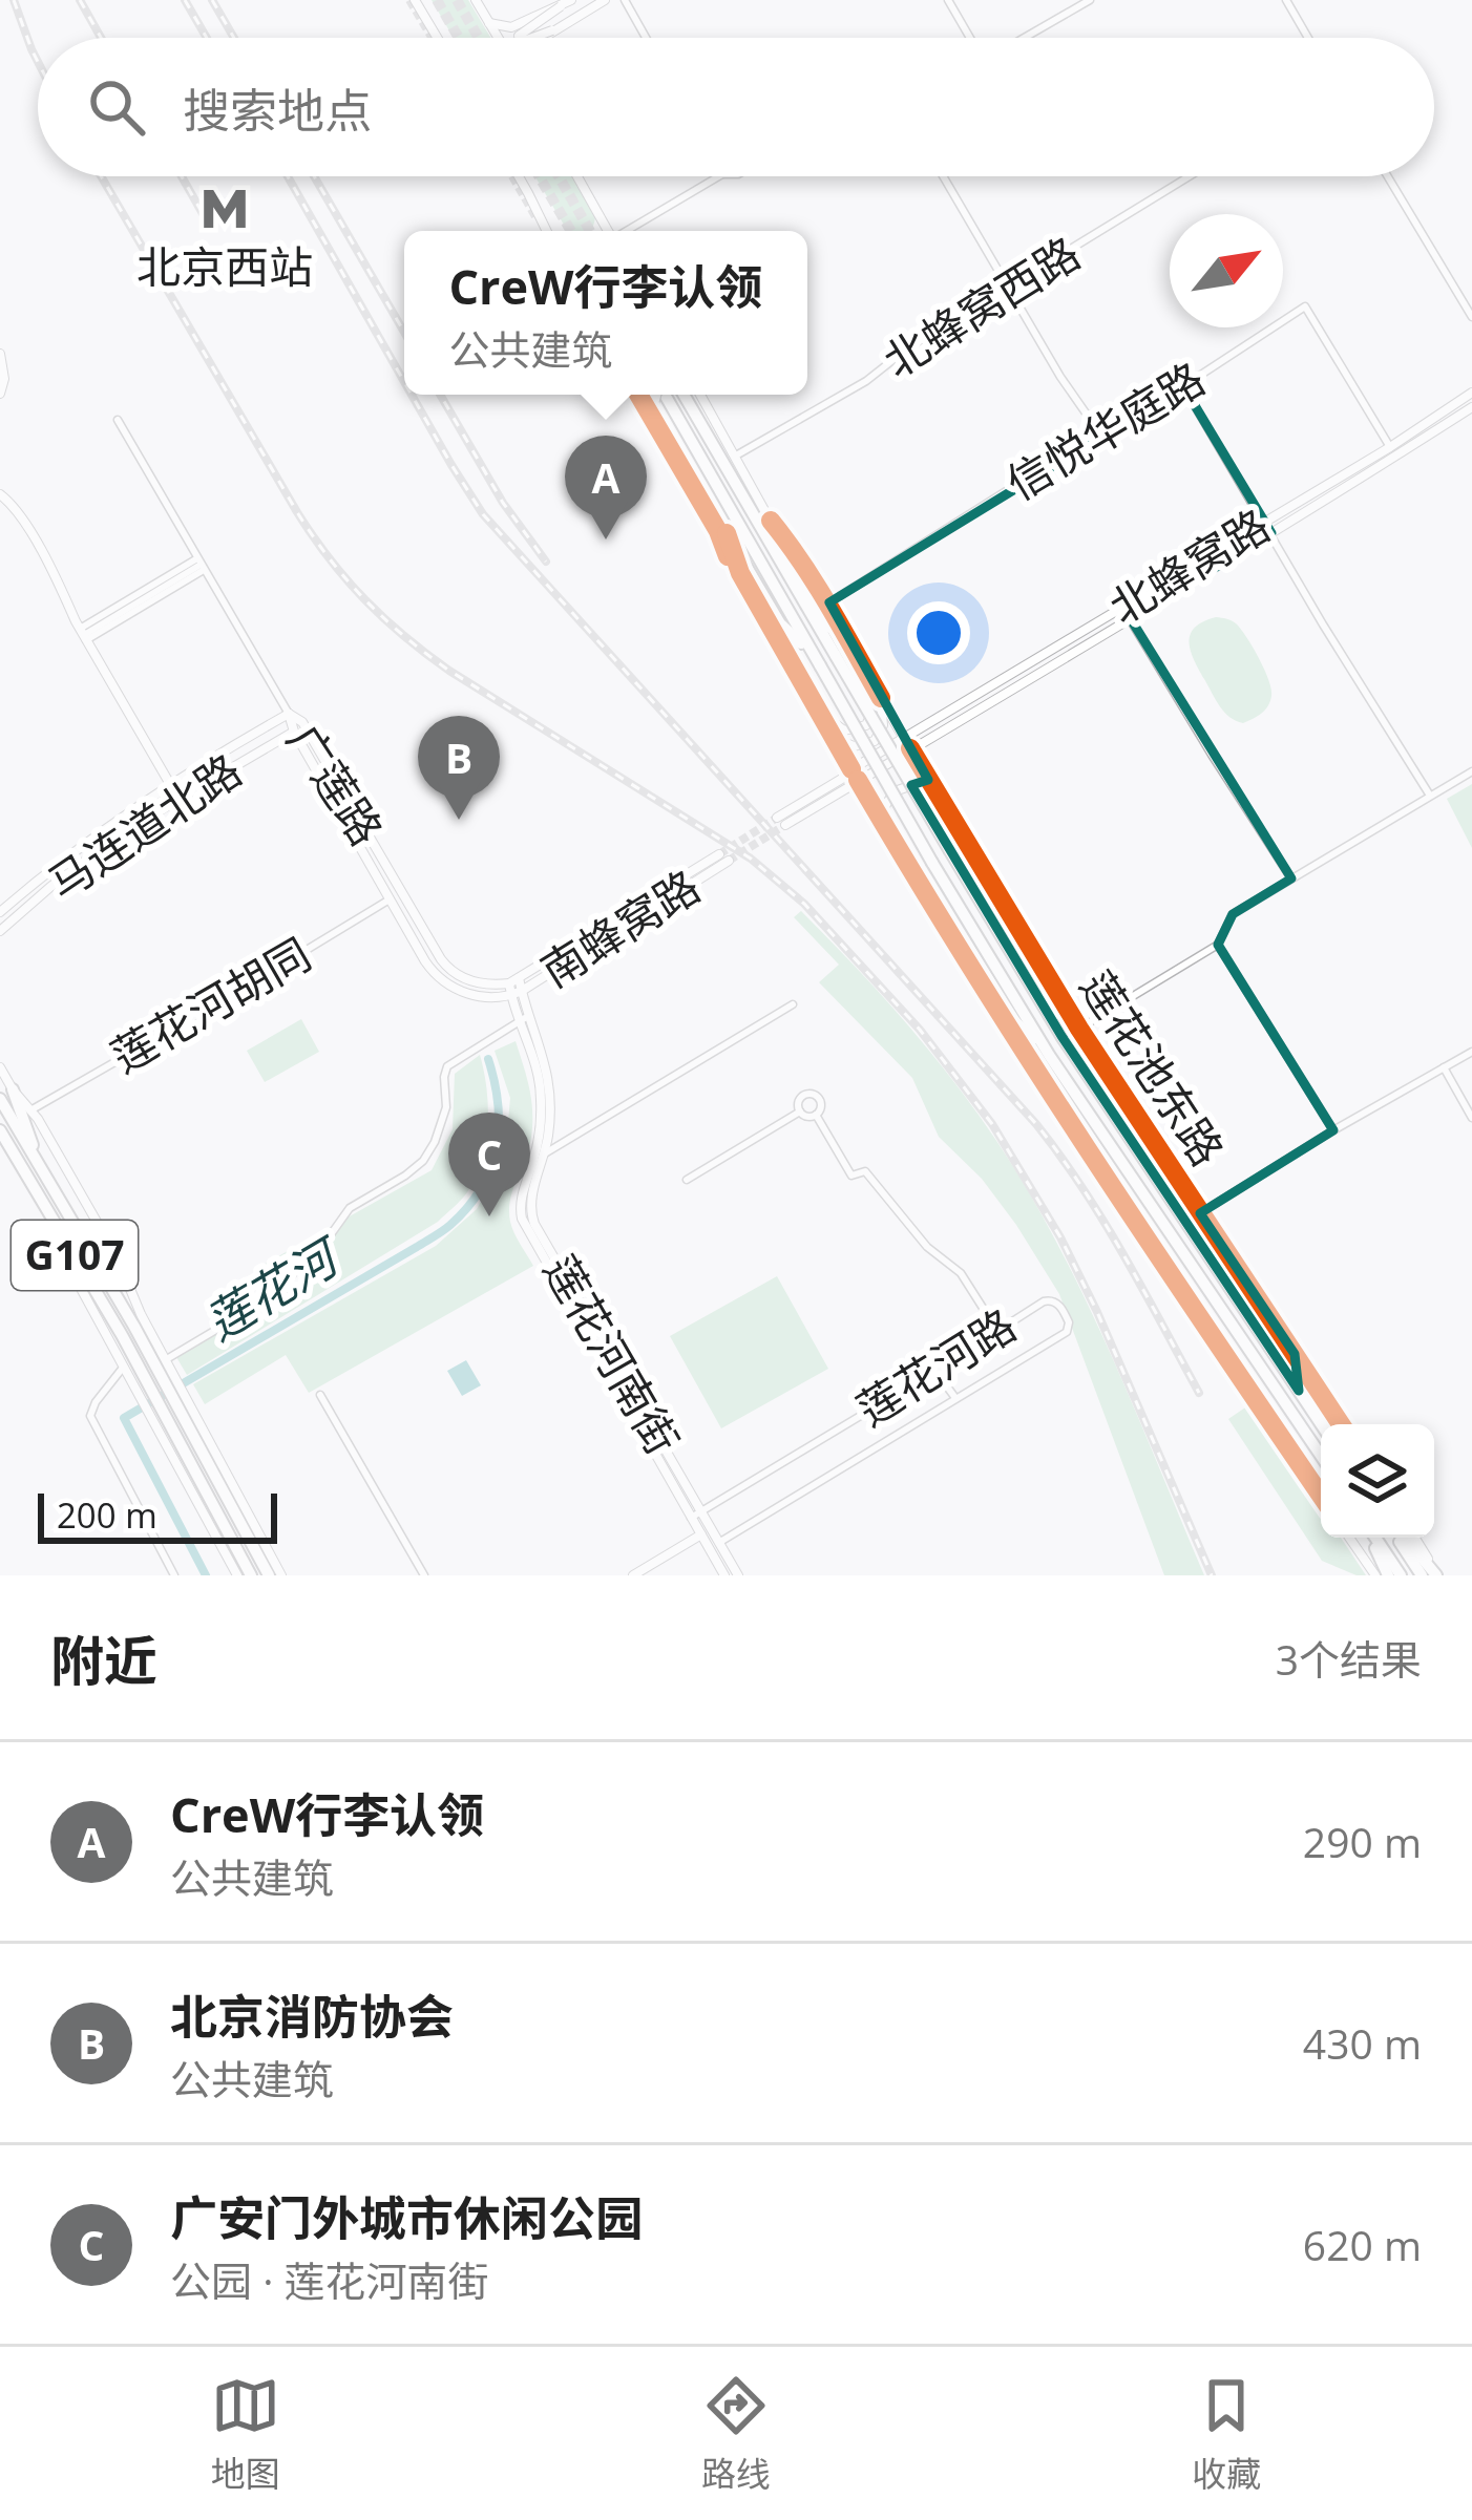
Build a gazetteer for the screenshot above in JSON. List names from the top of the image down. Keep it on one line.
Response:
{"streets":{"highway":["莲花池东路","G107"],"street":["北蜂窝西路","信悦华庭路","北蜂窝路","广莲路","马连道北路","南蜂窝路","莲花河胡同","莲花河南街","莲花河路"]},"crossings":[["信悦华庭路","北蜂窝路"],["北蜂窝路","莲花池东路"],["广莲路","马连道北路"],["广莲路","南蜂窝路"],["广莲路","莲花河胡同"],["广莲路","莲花河南街"],["南蜂窝路","莲花河南街"],["莲花河南街","莲花河路"]],"water":["莲花河"],"places":{"metro station":["北京西站"]},"scale_bar":"200 m","north":"top right","page":{"search":"搜索地点","popup":["CreW行李认领","公共建筑"],"pins":["A","B","C"],"scale":"200 m","heading":["附近","3个结果"],"list":[{"mark":"A","name":"CreW行李认领","note":"公共建筑","value":"290 m"},{"mark":"B","name":"北京消防协会","note":"公共建筑","value":"430 m"},{"mark":"C","name":"广安门外城市休闲公园","note":"公园 · 莲花河南街","value":"620 m"}],"nav":["地图","路线","收藏"]}}
